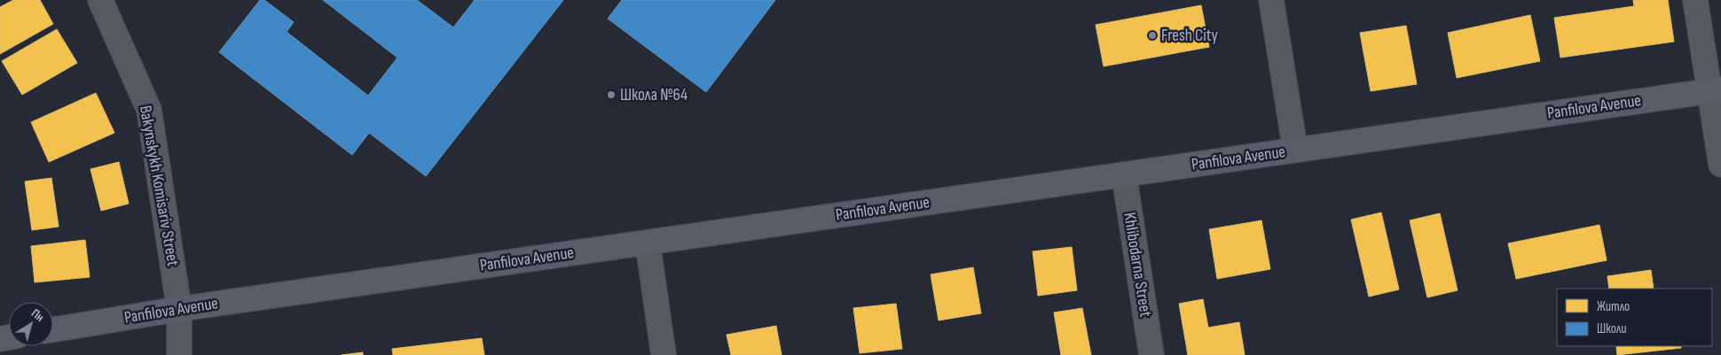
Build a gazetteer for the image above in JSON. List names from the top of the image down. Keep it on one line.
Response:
{"streets":{"main road":["Panfilova Avenue"],"street":["Bakynskykh Komisariv Street","Khlibodarna Street"]},"crossings":[["Panfilova Avenue","Bakynskykh Komisariv Street"],["Panfilova Avenue","Khlibodarna Street"]],"places":["Fresh City","Школа №64"],"legend":["Житло","Школи"],"north":"top right"}
